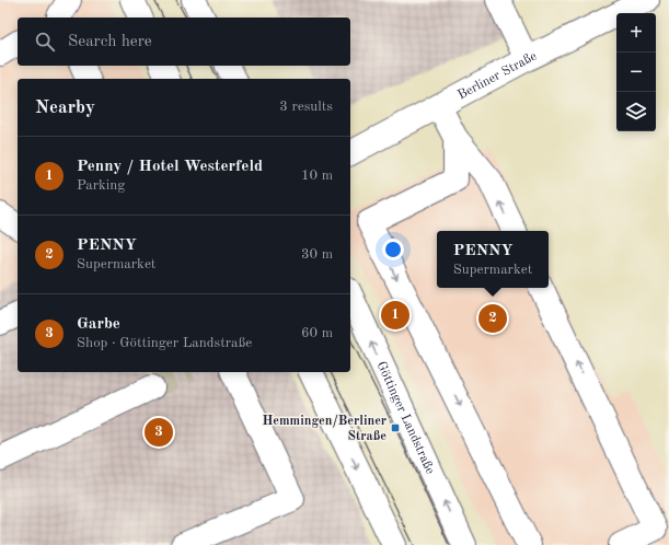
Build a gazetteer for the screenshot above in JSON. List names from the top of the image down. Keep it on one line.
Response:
{"streets":{"street":["Berliner Straße","Göttinger Landstraße"]},"places":{"transit":["Hemmingen/Berliner Straße"]},"page":{"map_buttons":["+","−"],"search":"Search here","heading":["Nearby","3 results"],"list":[{"mark":"1","name":"Penny / Hotel Westerfeld","note":"Parking","value":"10 m"},{"mark":"2","name":"PENNY","note":"Supermarket","value":"30 m"},{"mark":"3","name":"Garbe","note":"Shop · Göttinger Landstraße","value":"60 m"}],"popup":["PENNY","Supermarket"],"pins":["1","2","3"]}}
